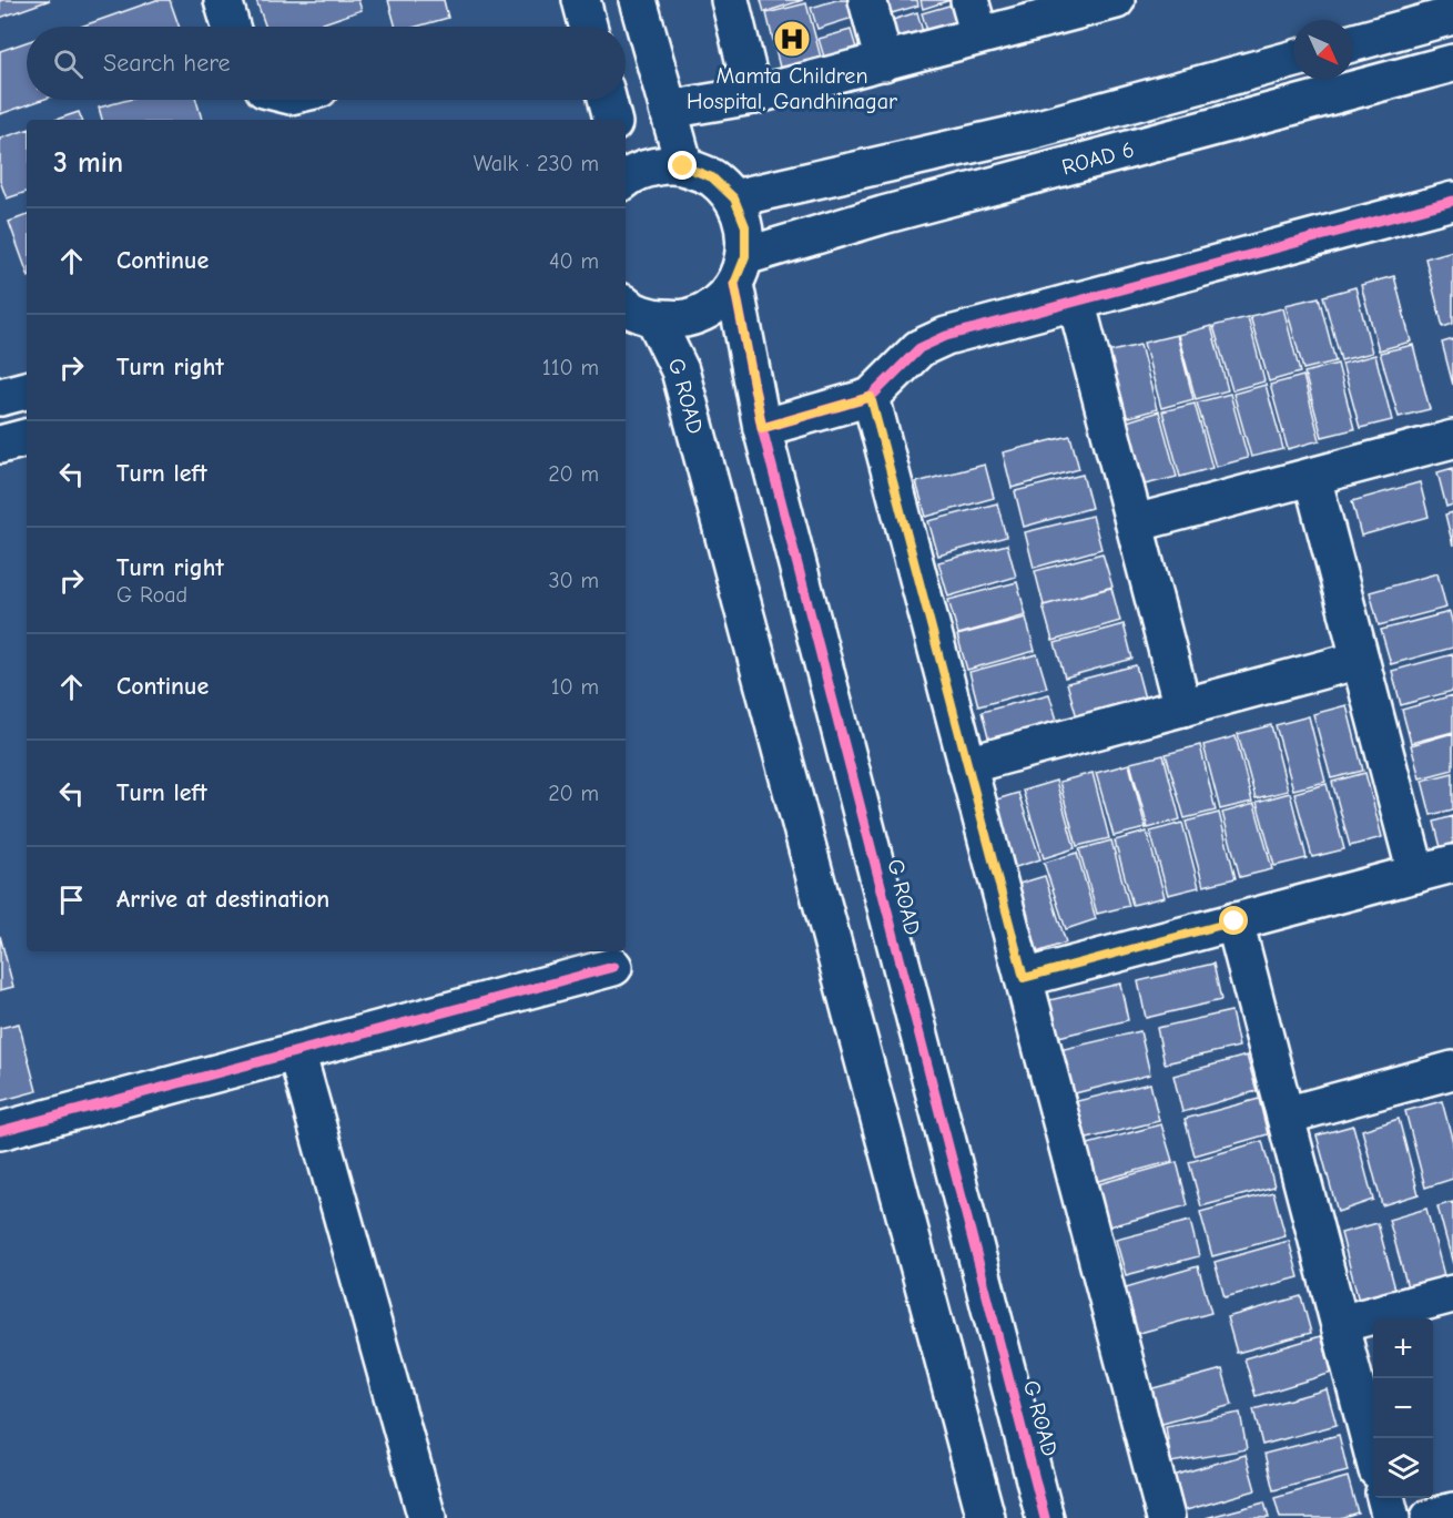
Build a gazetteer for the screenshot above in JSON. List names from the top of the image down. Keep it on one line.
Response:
{"streets":{"street":["ROAD 6","G ROAD"]},"crossings":[["ROAD 6","G ROAD"]],"places":{"hospital":["Mamta Children Hospital, Gandhinagar"]},"north":"bottom right","page":{"search":"Search here","heading":["3 min","Walk · 230 m"],"list":[["Continue","40 m"],["Turn right","110 m"],["Turn left","20 m"],["Turn right","G Road","30 m"],["Continue","10 m"],["Turn left","20 m"],"Arrive at destination"],"map_buttons":["+","−"]}}
